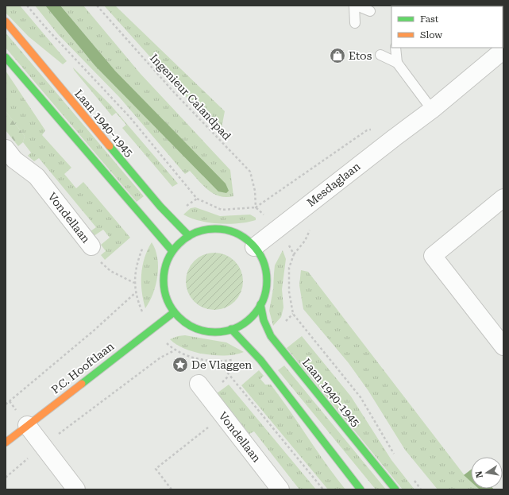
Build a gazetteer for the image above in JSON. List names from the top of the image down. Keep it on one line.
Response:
{"streets":{"main road":["Laan 1940-1945","P.C. Hooftlaan"],"street":["Mesdaglaan","Vondellaan"],"path":["Ingenieur Calandpad"]},"crossings":[["Laan 1940-1945","Mesdaglaan"],["Laan 1940-1945","P.C. Hooftlaan"],["Mesdaglaan","P.C. Hooftlaan"]],"places":{"shop":["Etos"],"place":["De Vlaggen"]},"legend":["Fast","Slow"],"north":"left"}
